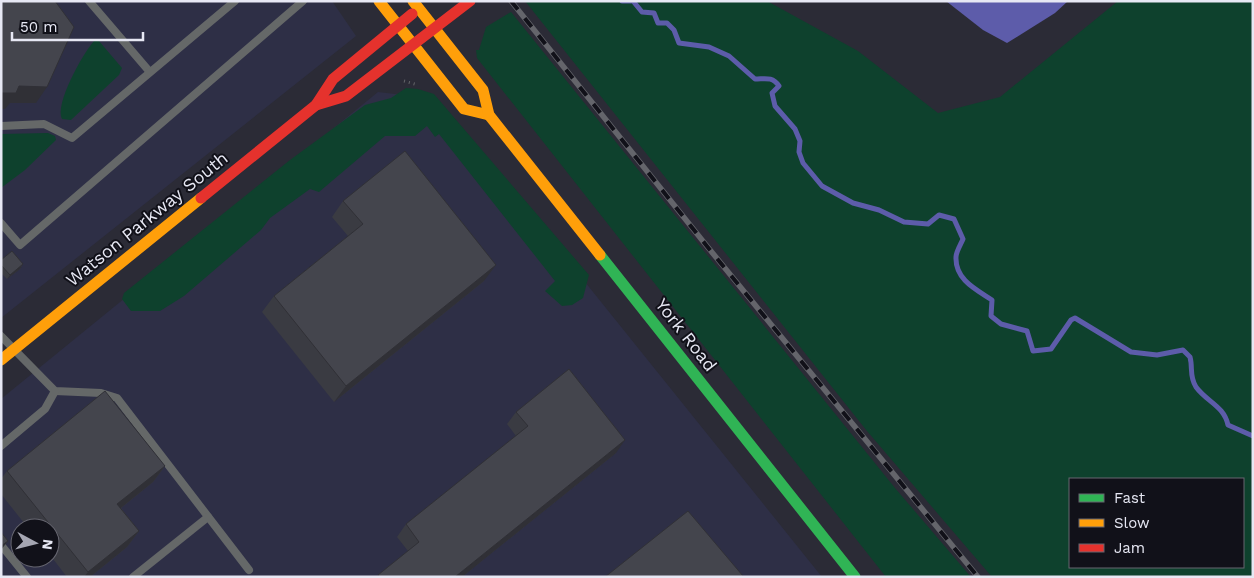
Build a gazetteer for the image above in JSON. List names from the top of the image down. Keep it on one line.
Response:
{"streets":{"main road":["Watson Parkway South","York Road"]},"crossings":[["Watson Parkway South","York Road"]],"legend":["Fast","Slow","Jam"],"scale_bar":"50 m","north":"right"}
